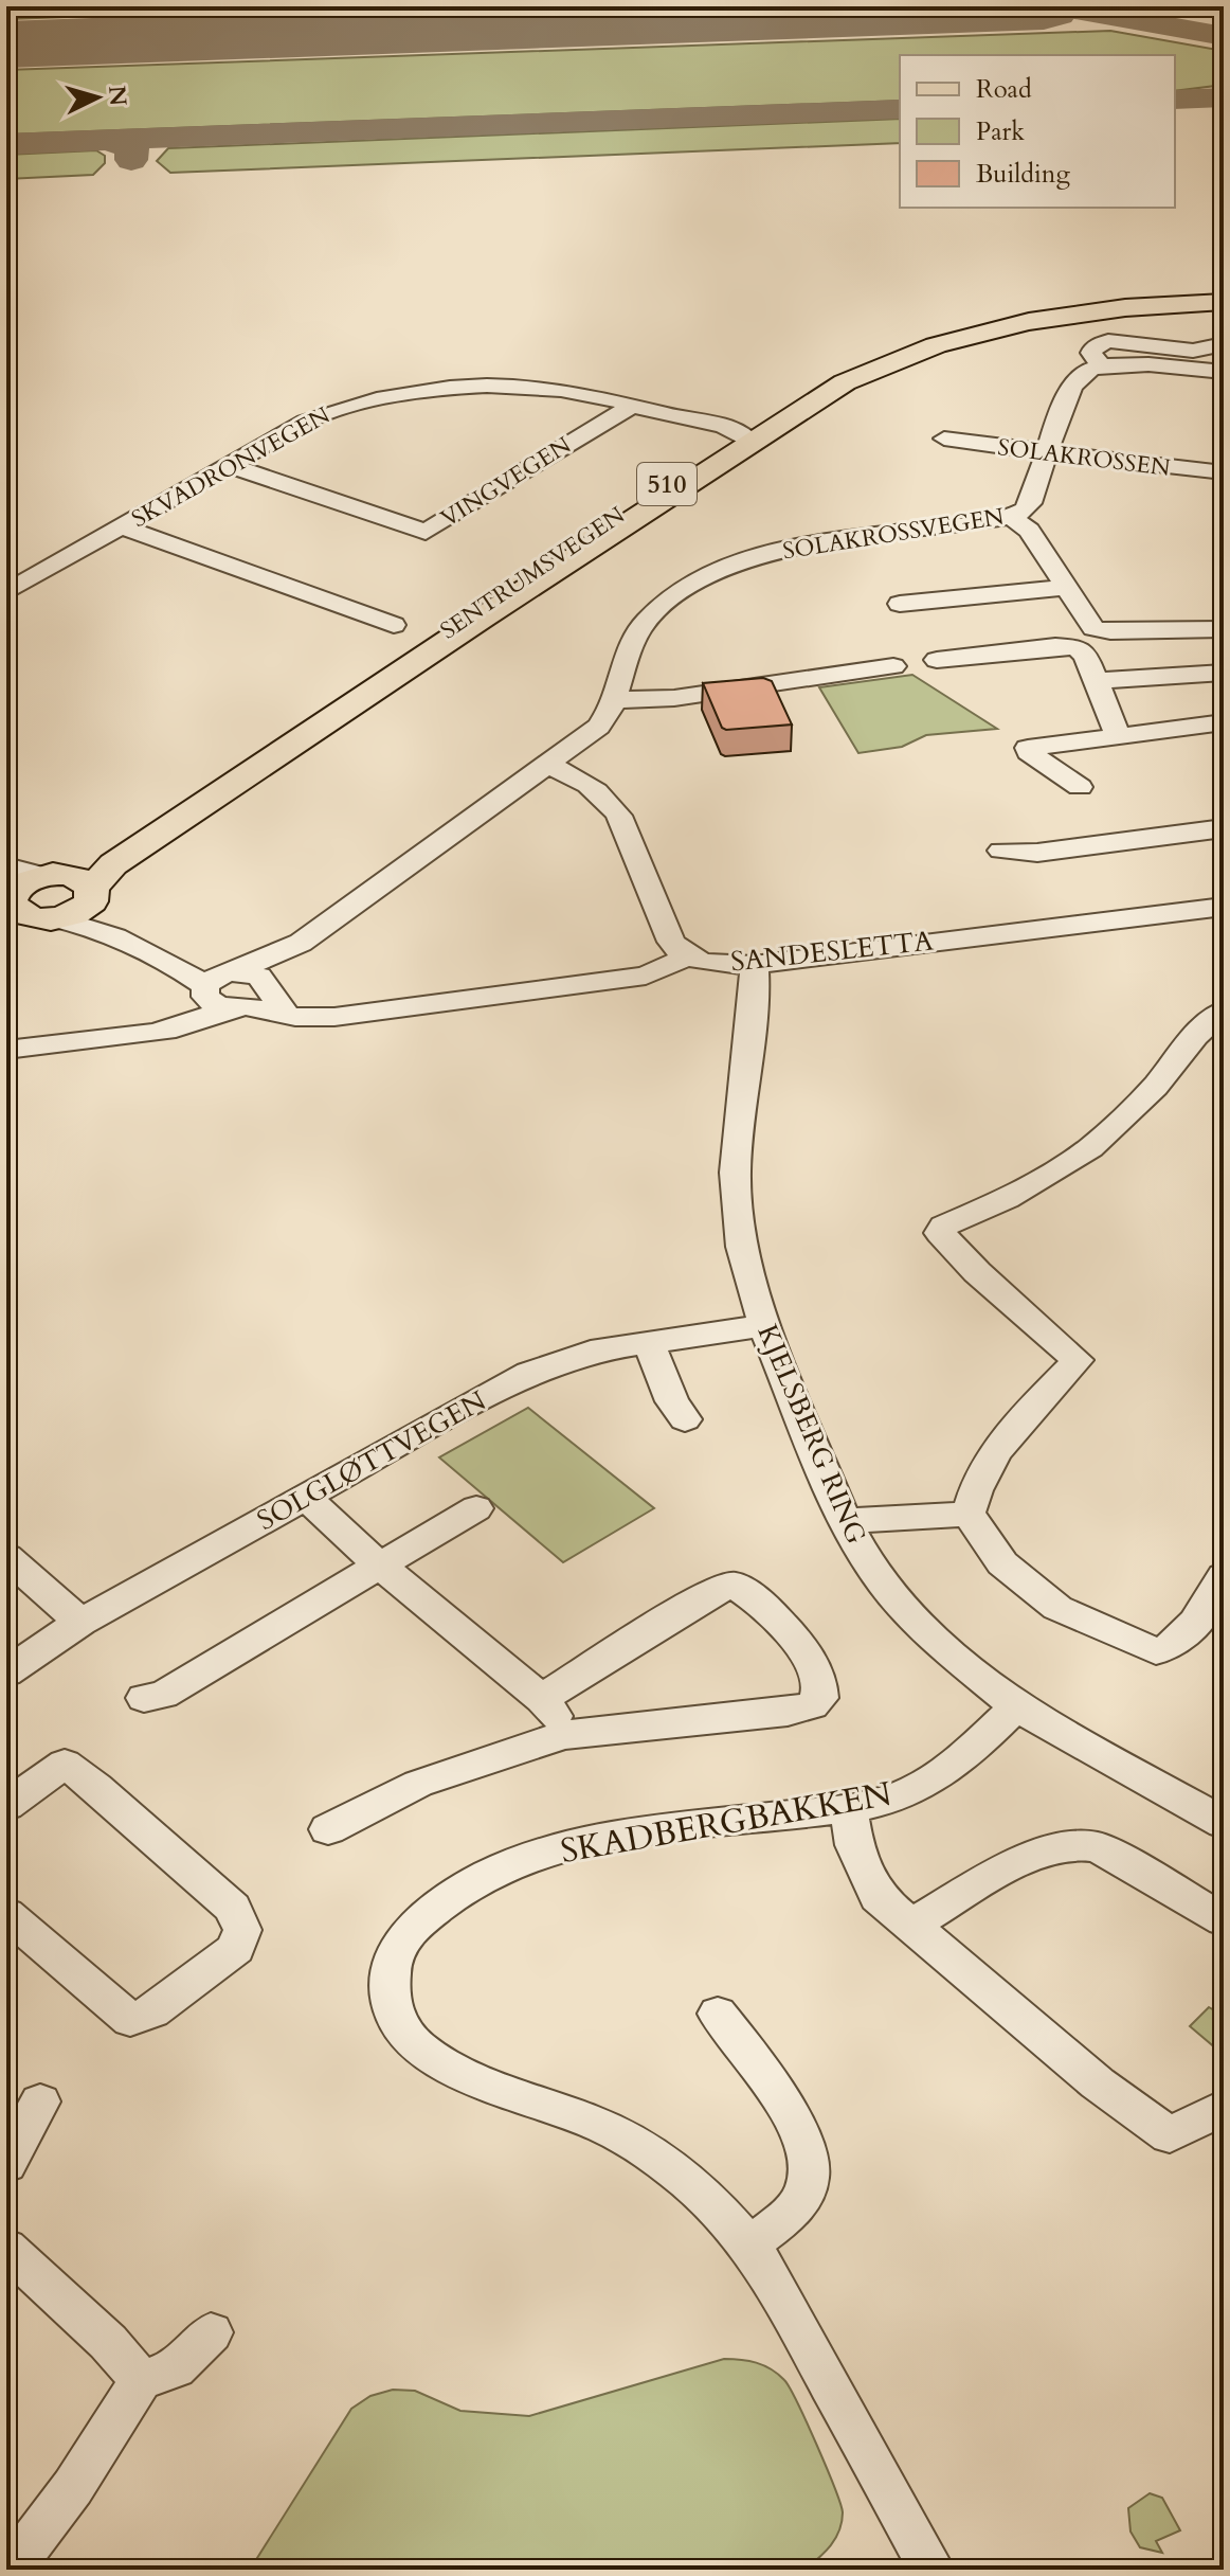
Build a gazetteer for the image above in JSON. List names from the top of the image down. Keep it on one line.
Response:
{"streets":{"main road":["510","SENTRUMSVEGEN"],"street":["SOLAKROSSEN","SKVADRONVEGEN","VINGVEGEN","SOLAKROSSVEGEN","SANDESLETTA","KJELSBERG RING","SOLGLØTTVEGEN","SKADBERGBAKKEN"]},"crossings":[["SOLAKROSSEN","SOLAKROSSVEGEN"],["SKVADRONVEGEN","VINGVEGEN"],["SKVADRONVEGEN","SENTRUMSVEGEN"],["SANDESLETTA","KJELSBERG RING"],["KJELSBERG RING","SOLGLØTTVEGEN"],["KJELSBERG RING","SKADBERGBAKKEN"]],"legend":["Road","Park","Building"],"north":"right"}
